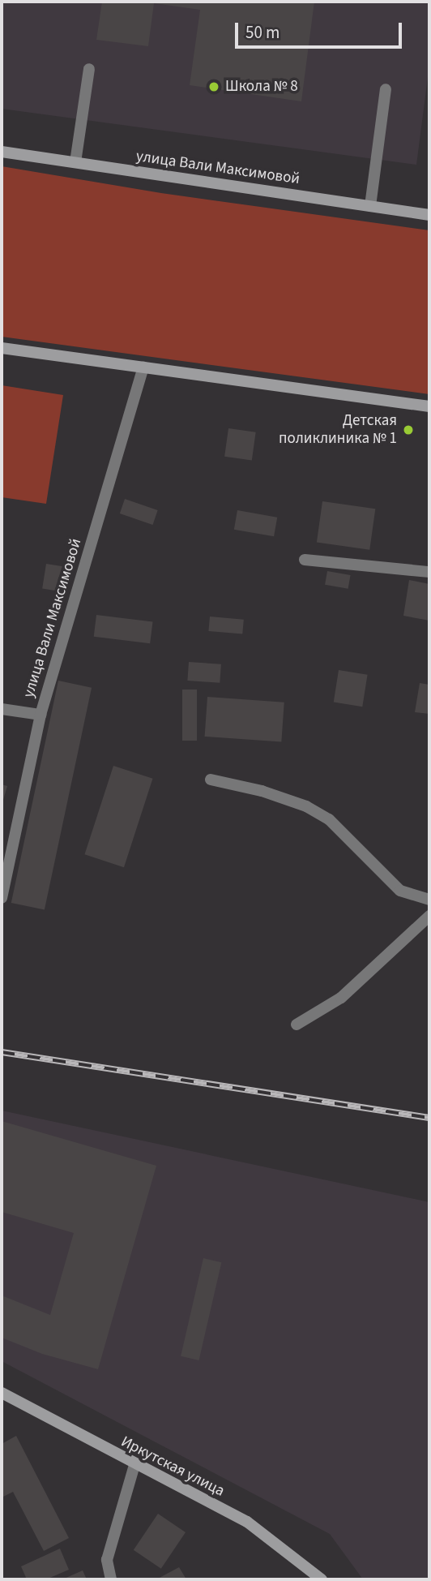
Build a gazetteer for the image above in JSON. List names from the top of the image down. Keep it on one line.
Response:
{"streets":{"main road":["улица Вали Максимовой","Иркутская улица"]},"places":["Школа № 8","Детская поликлиника № 1"],"scale_bar":"50 m"}
